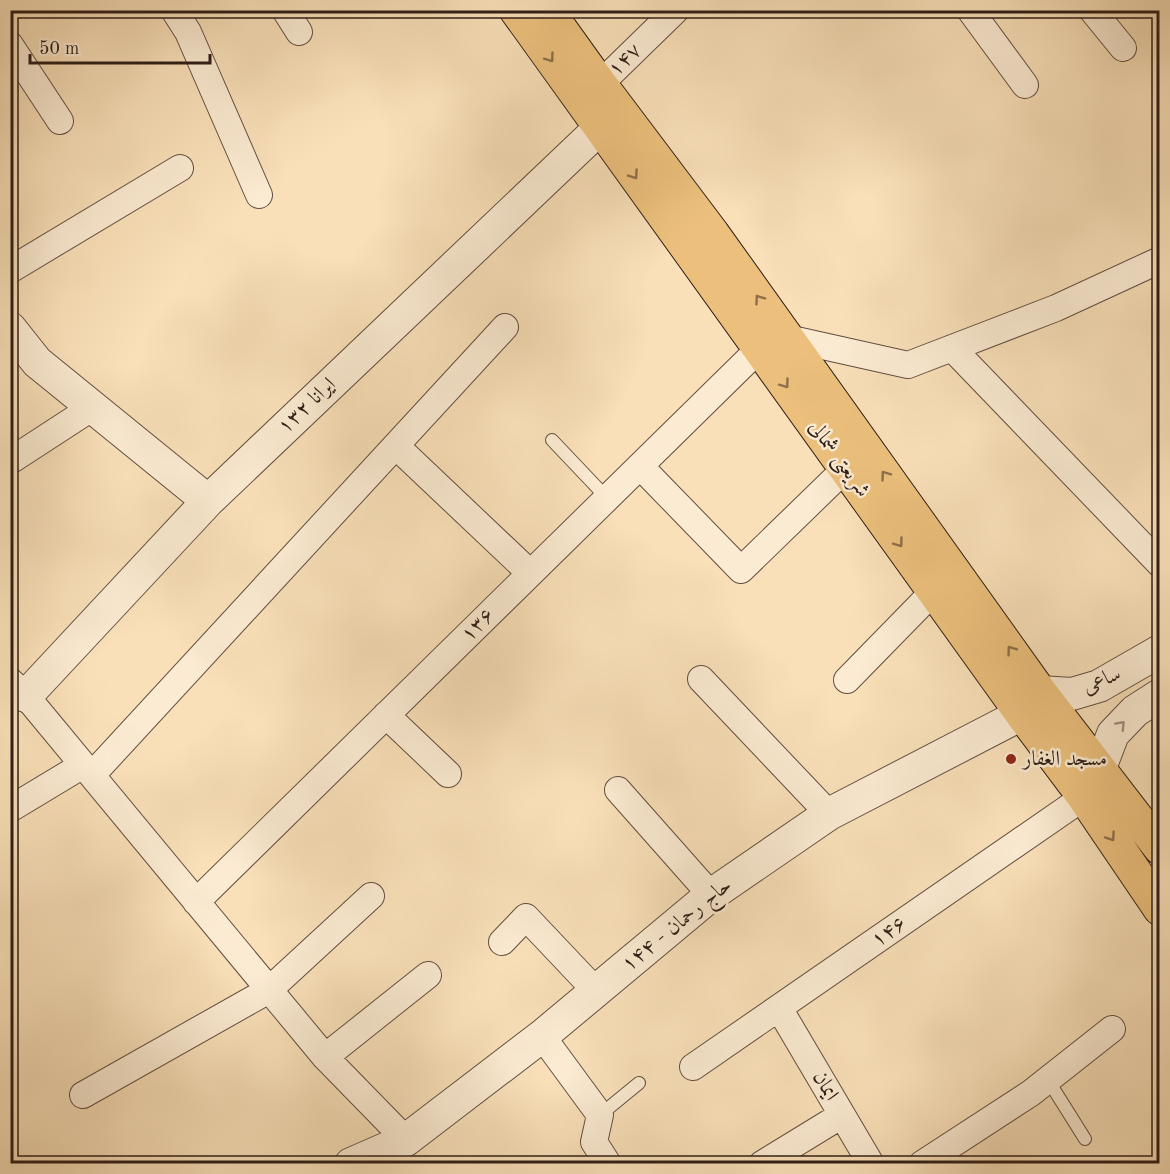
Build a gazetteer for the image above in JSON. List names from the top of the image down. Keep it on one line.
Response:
{"streets":{"main road":["شریعتی شمالی"],"street":["۱۴۷","ایرانا ۱۳۲","۱۳۶","ساعی","حاج رحمان - ۱۴۴","۱۴۶","ایمان"]},"crossings":[["۱۴۷","شریعتی شمالی"],["ایرانا ۱۳۲","شریعتی شمالی"],["شریعتی شمالی","۱۳۶"],["شریعتی شمالی","ساعی"],["شریعتی شمالی","حاج رحمان - ۱۴۴"],["شریعتی شمالی","۱۴۶"],["ساعی","حاج رحمان - ۱۴۴"],["۱۴۶","ایمان"]],"places":["مسجد الغفار"],"scale_bar":"50 m"}
